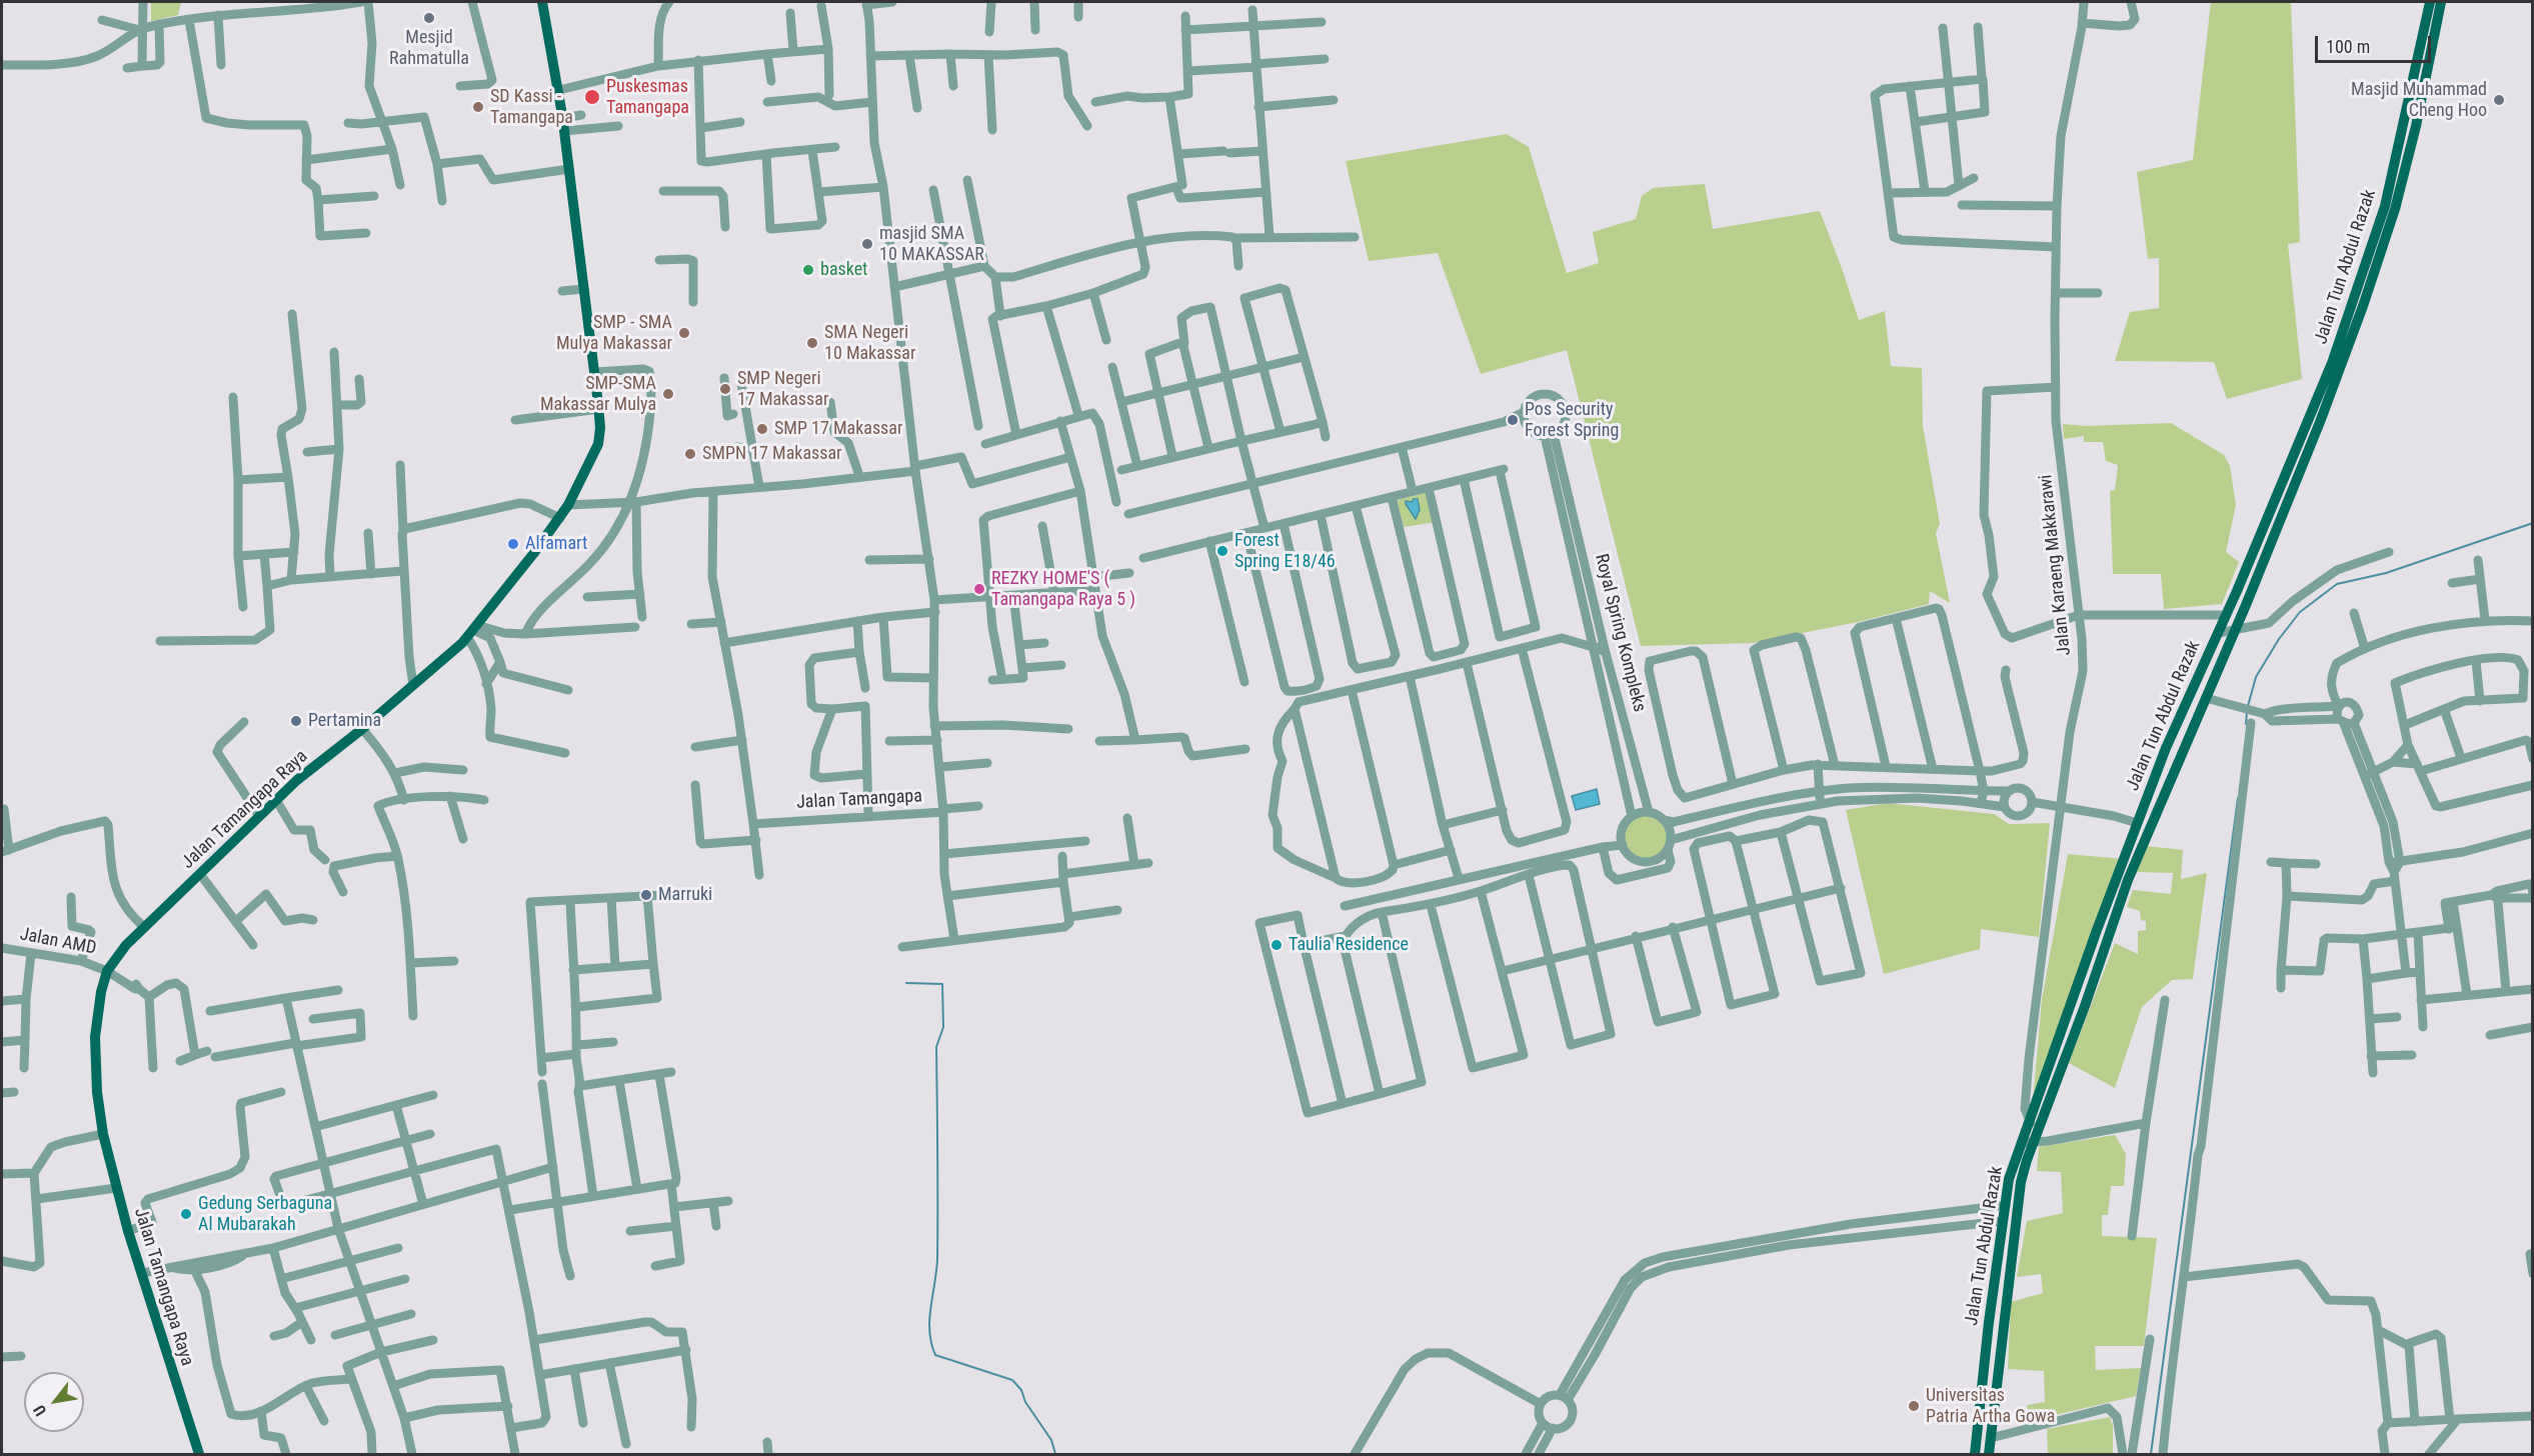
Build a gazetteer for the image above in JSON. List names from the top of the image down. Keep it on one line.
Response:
{"streets":{"main road":["Jalan Tun Abdul Razak","Jalan Tamangapa Raya"],"street":["Jalan Karaeng Makkarawi","Royal Spring Kompleks","Jalan Tamangapa","Jalan AMD"]},"crossings":[["Jalan Tun Abdul Razak","Jalan Karaeng Makkarawi"],["Jalan Tamangapa Raya","Jalan AMD"]],"places":["Mesjid Rahmatulla","Puskesmas Tamangapa","Masjid Muhammad Cheng Hoo","SD Kassi - Tamangapa","masjid SMA 10 MAKASSAR","basket","SMP - SMA Mulya Makassar","SMA Negeri 10 Makassar","SMP Negeri 17 Makassar","SMP-SMA Makassar Mulya","Pos Security Forest Spring","SMP 17 Makassar","SMPN 17 Makassar","Alfamart","Forest Spring E18/46","REZKY HOME'S ( Tamangapa Raya 5 )","Pertamina","Marruki","Taulia Residence","Gedung Serbaguna Al Mubarakah","Universitas Patria Artha Gowa"],"scale_bar":"100 m","north":"bottom left"}
